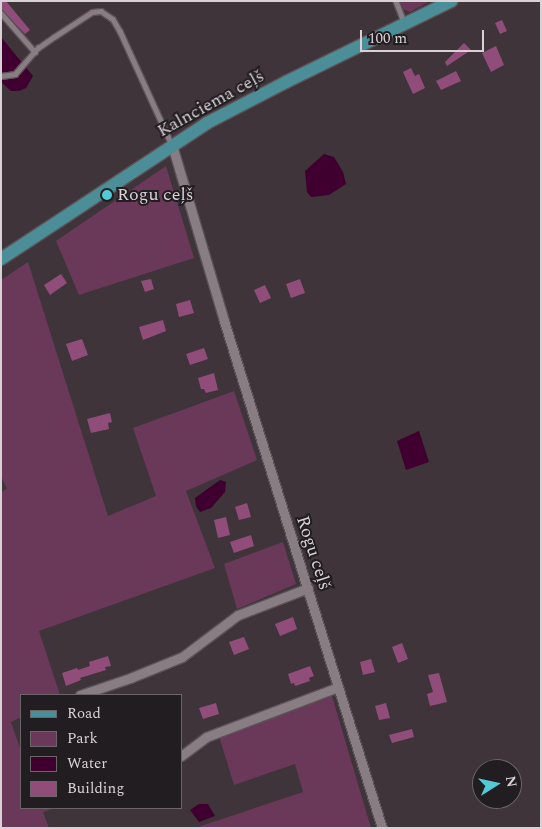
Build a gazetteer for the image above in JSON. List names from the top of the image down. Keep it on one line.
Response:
{"streets":{"main road":["Kalnciema ceļš"],"street":["Rogu ceļš"]},"crossings":[["Kalnciema ceļš","Rogu ceļš"]],"places":["Rogu ceļš"],"legend":["Road","Park","Water","Building"],"scale_bar":"100 m","north":"right"}
